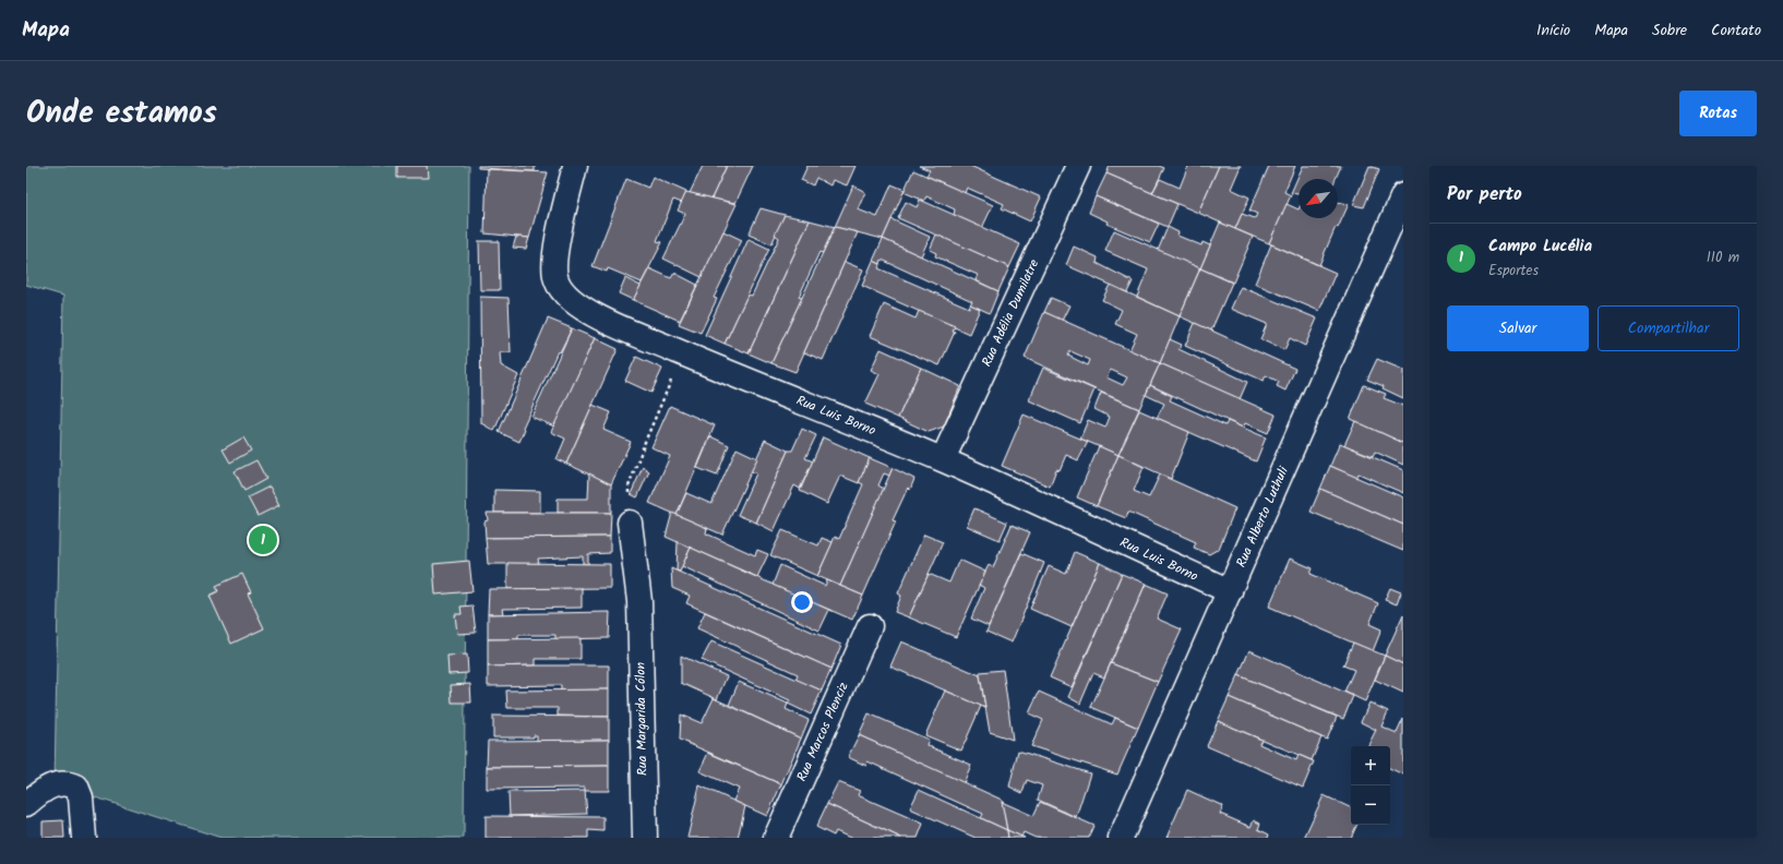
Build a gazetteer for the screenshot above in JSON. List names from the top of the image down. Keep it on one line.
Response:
{"streets":{"street":["Rua Adélia Dumilatre","Rua Luis Borno","Rua Alberto Luthuli","Rua Margarida Cólon","Rua Marcos Plenciz"]},"crossings":[["Rua Adélia Dumilatre","Rua Luis Borno"],["Rua Luis Borno","Rua Alberto Luthuli"]],"north":"bottom left","page":{"header":"Mapa","nav":["Início","Mapa","Sobre","Contato"],"title":"Onde estamos","buttons":["Rotas",["Salvar","Compartilhar"]],"heading":"Por perto","list":[{"mark":"1","name":"Campo Lucélia","note":"Esportes","value":"110 m"}],"pins":"1","map_buttons":["+","−"]}}
